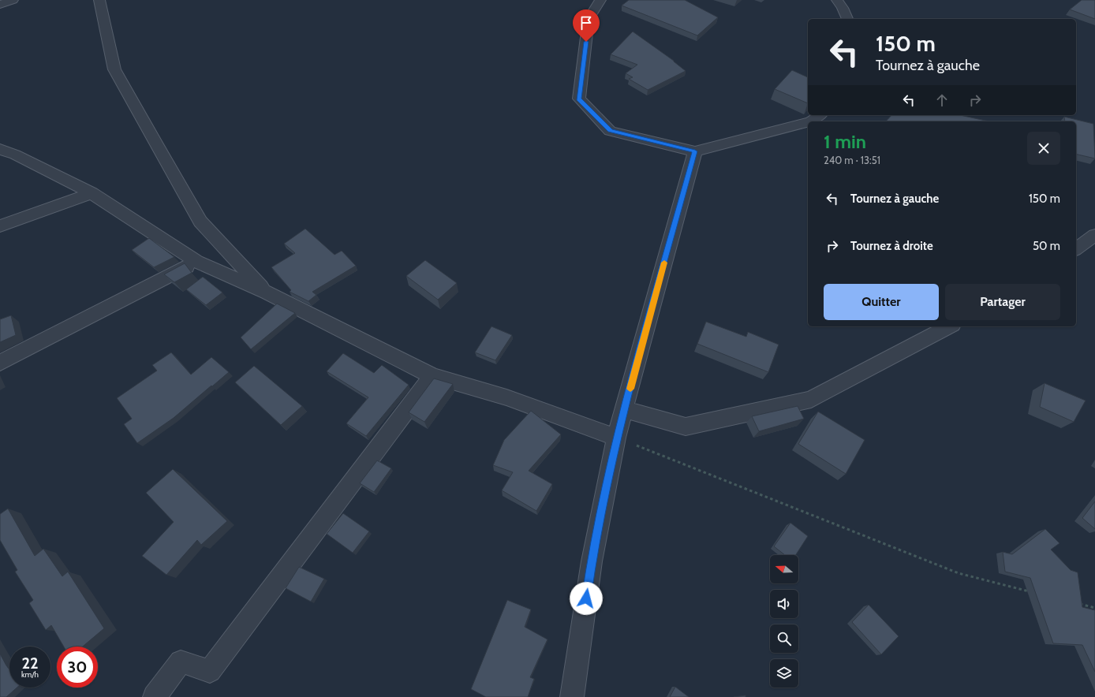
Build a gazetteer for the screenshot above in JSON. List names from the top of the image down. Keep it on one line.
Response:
{"north":"left","page":{"turn":["150 m","Tournez à gauche"],"heading":["1 min","240 m · 13:51"],"list":[{"name":"Tournez à gauche","value":"150 m"},{"name":"Tournez à droite","value":"50 m"}],"buttons":["Quitter","Partager"],"speed":"22 km/h","limit":"30"}}
